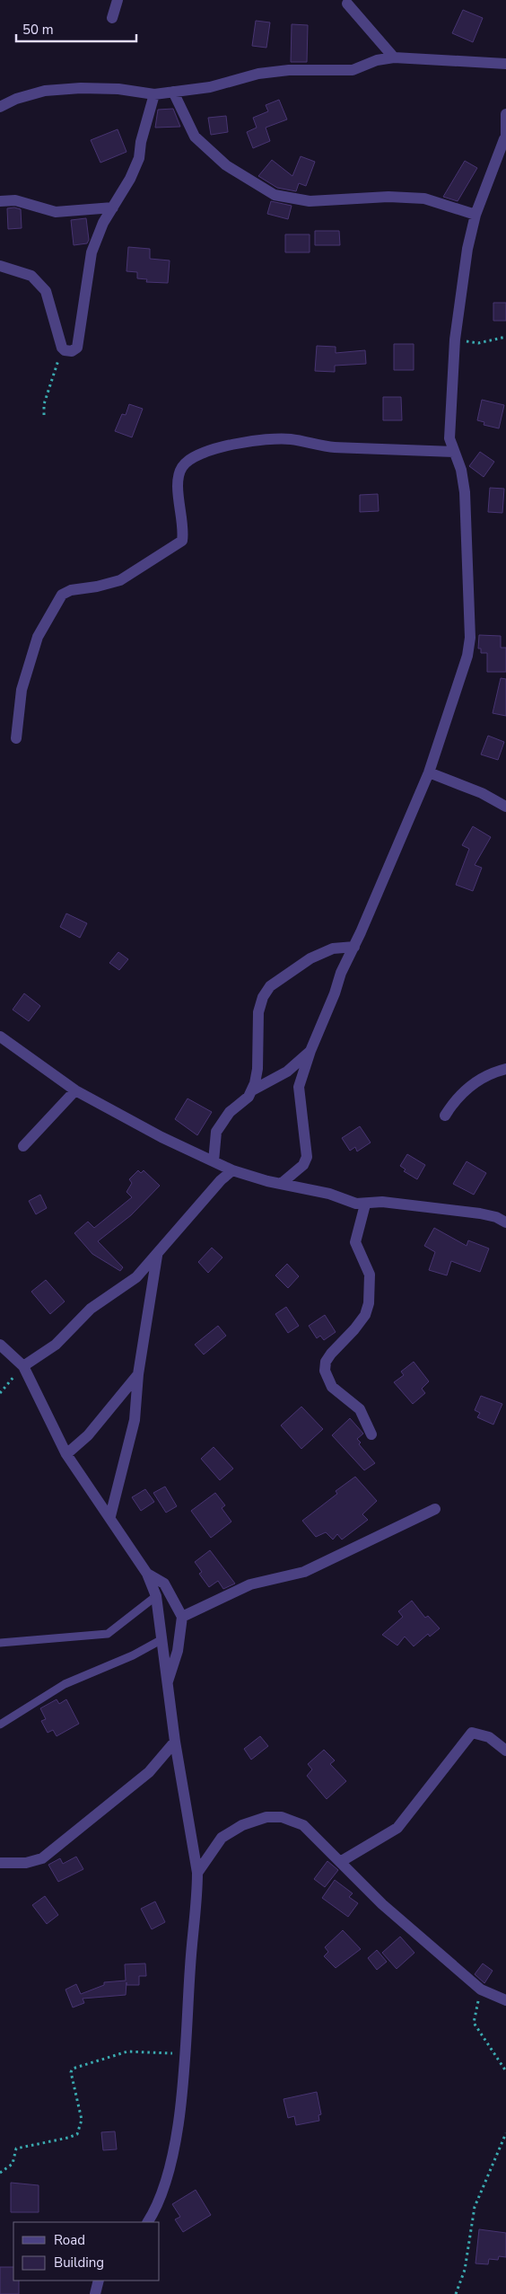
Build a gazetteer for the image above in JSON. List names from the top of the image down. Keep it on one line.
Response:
{"legend":["Road","Building"],"scale_bar":"50 m"}
